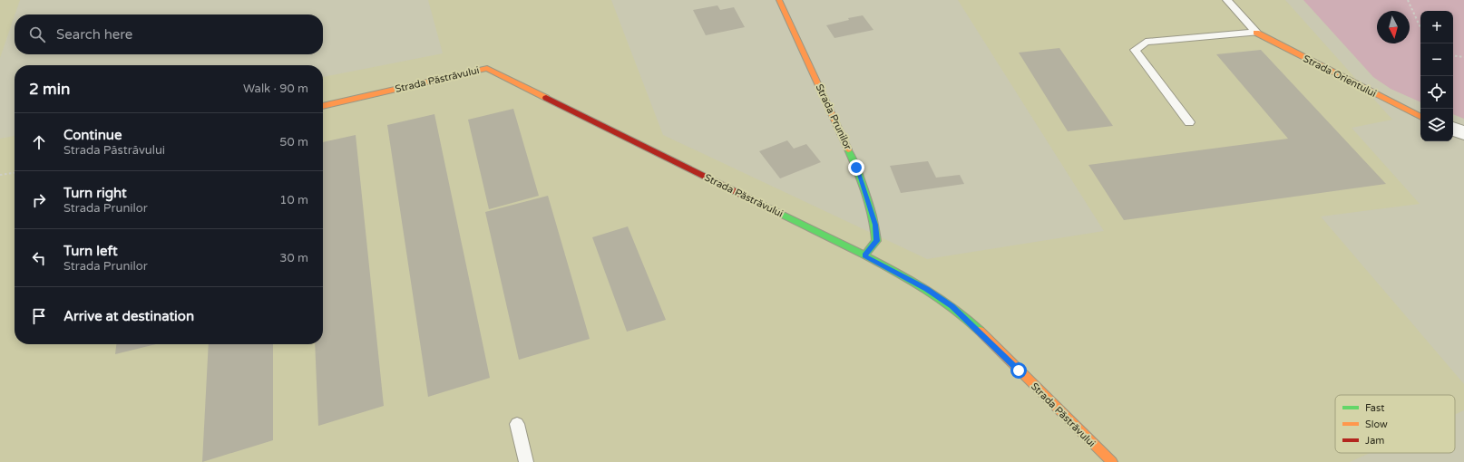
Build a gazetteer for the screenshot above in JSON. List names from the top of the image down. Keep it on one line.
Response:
{"streets":{"street":["Strada Orientului","Strada Păstrăvului","Strada Prunilor"]},"crossings":[["Strada Păstrăvului","Strada Prunilor"]],"legend":["Fast","Slow","Jam"],"north":"bottom","page":{"map_buttons":["+","−"],"search":"Search here","heading":["2 min","Walk · 90 m"],"list":[["Continue","Strada Păstrăvului","50 m"],["Turn right","Strada Prunilor","10 m"],["Turn left","Strada Prunilor","30 m"],"Arrive at destination"]}}
